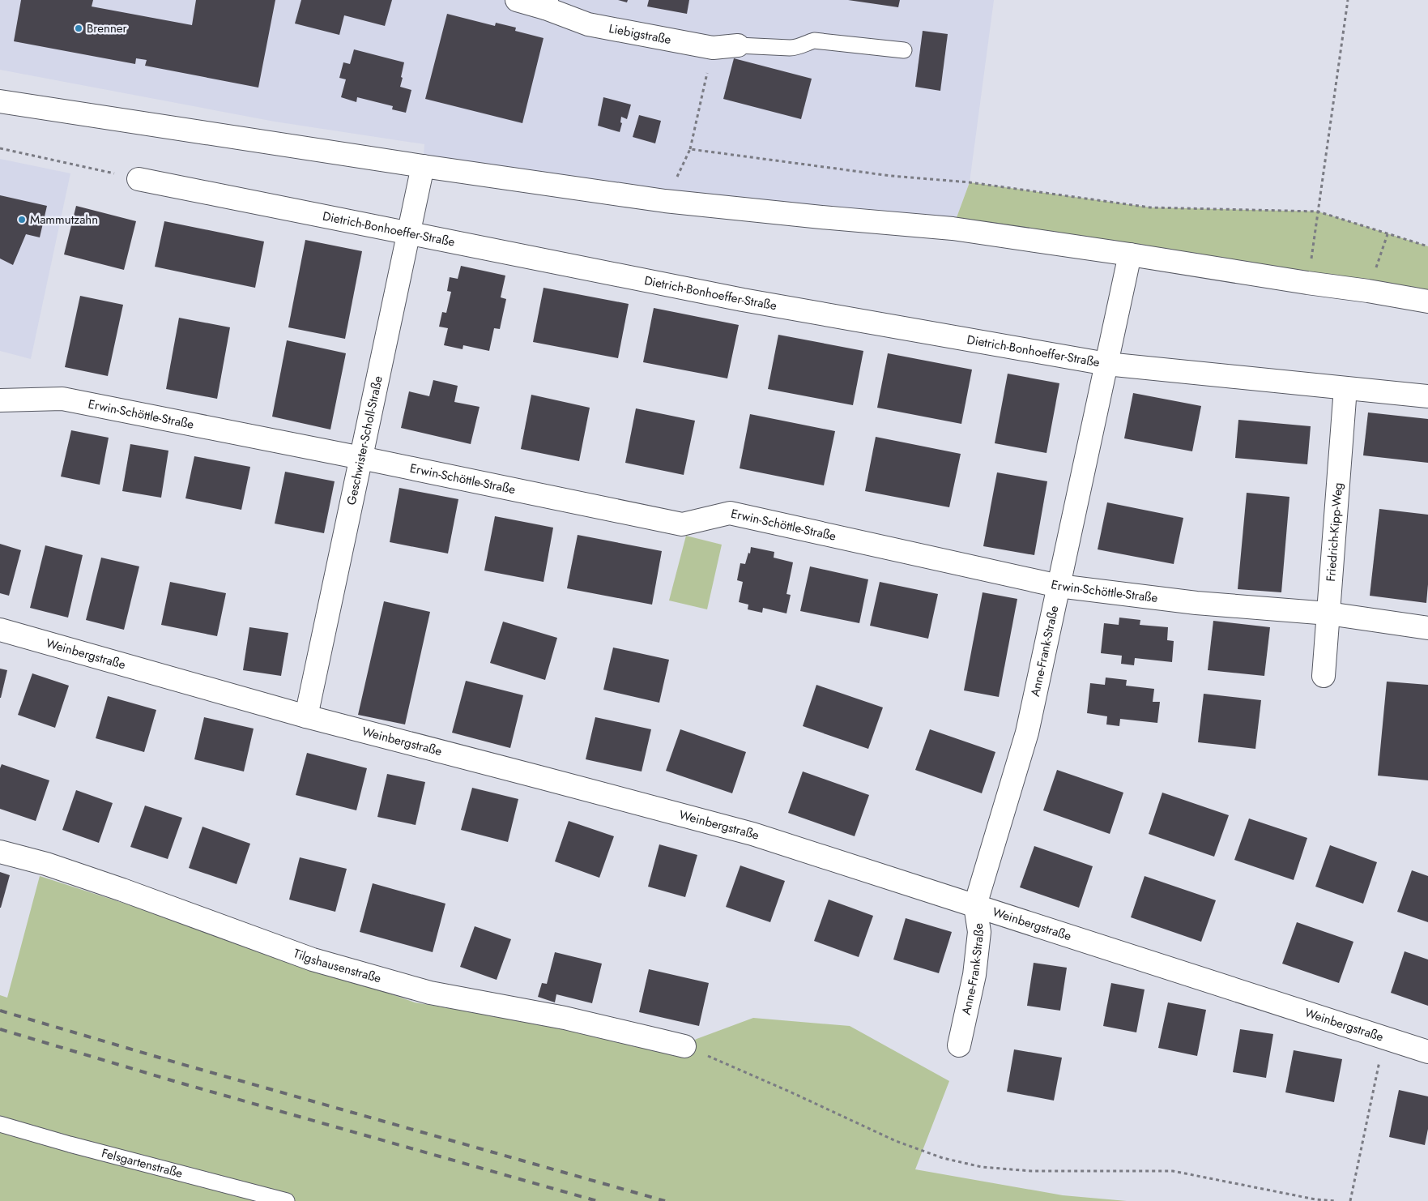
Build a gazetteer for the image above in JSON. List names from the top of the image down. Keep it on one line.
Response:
{"streets":{"street":["Liebigstraße","Dietrich-Bonhoeffer-Straße","Erwin-Schöttle-Straße","Geschwister-Scholl-Straße","Friedrich-Kipp-Weg","Anne-Frank-Straße","Weinbergstraße","Tilgshausenstraße"],"lane":["Felsgartenstraße"]},"crossings":[["Dietrich-Bonhoeffer-Straße","Geschwister-Scholl-Straße"],["Dietrich-Bonhoeffer-Straße","Friedrich-Kipp-Weg"],["Dietrich-Bonhoeffer-Straße","Anne-Frank-Straße"],["Erwin-Schöttle-Straße","Geschwister-Scholl-Straße"],["Erwin-Schöttle-Straße","Friedrich-Kipp-Weg"],["Erwin-Schöttle-Straße","Anne-Frank-Straße"],["Geschwister-Scholl-Straße","Weinbergstraße"],["Anne-Frank-Straße","Weinbergstraße"]],"places":["Brenner","Mammutzahn"]}
